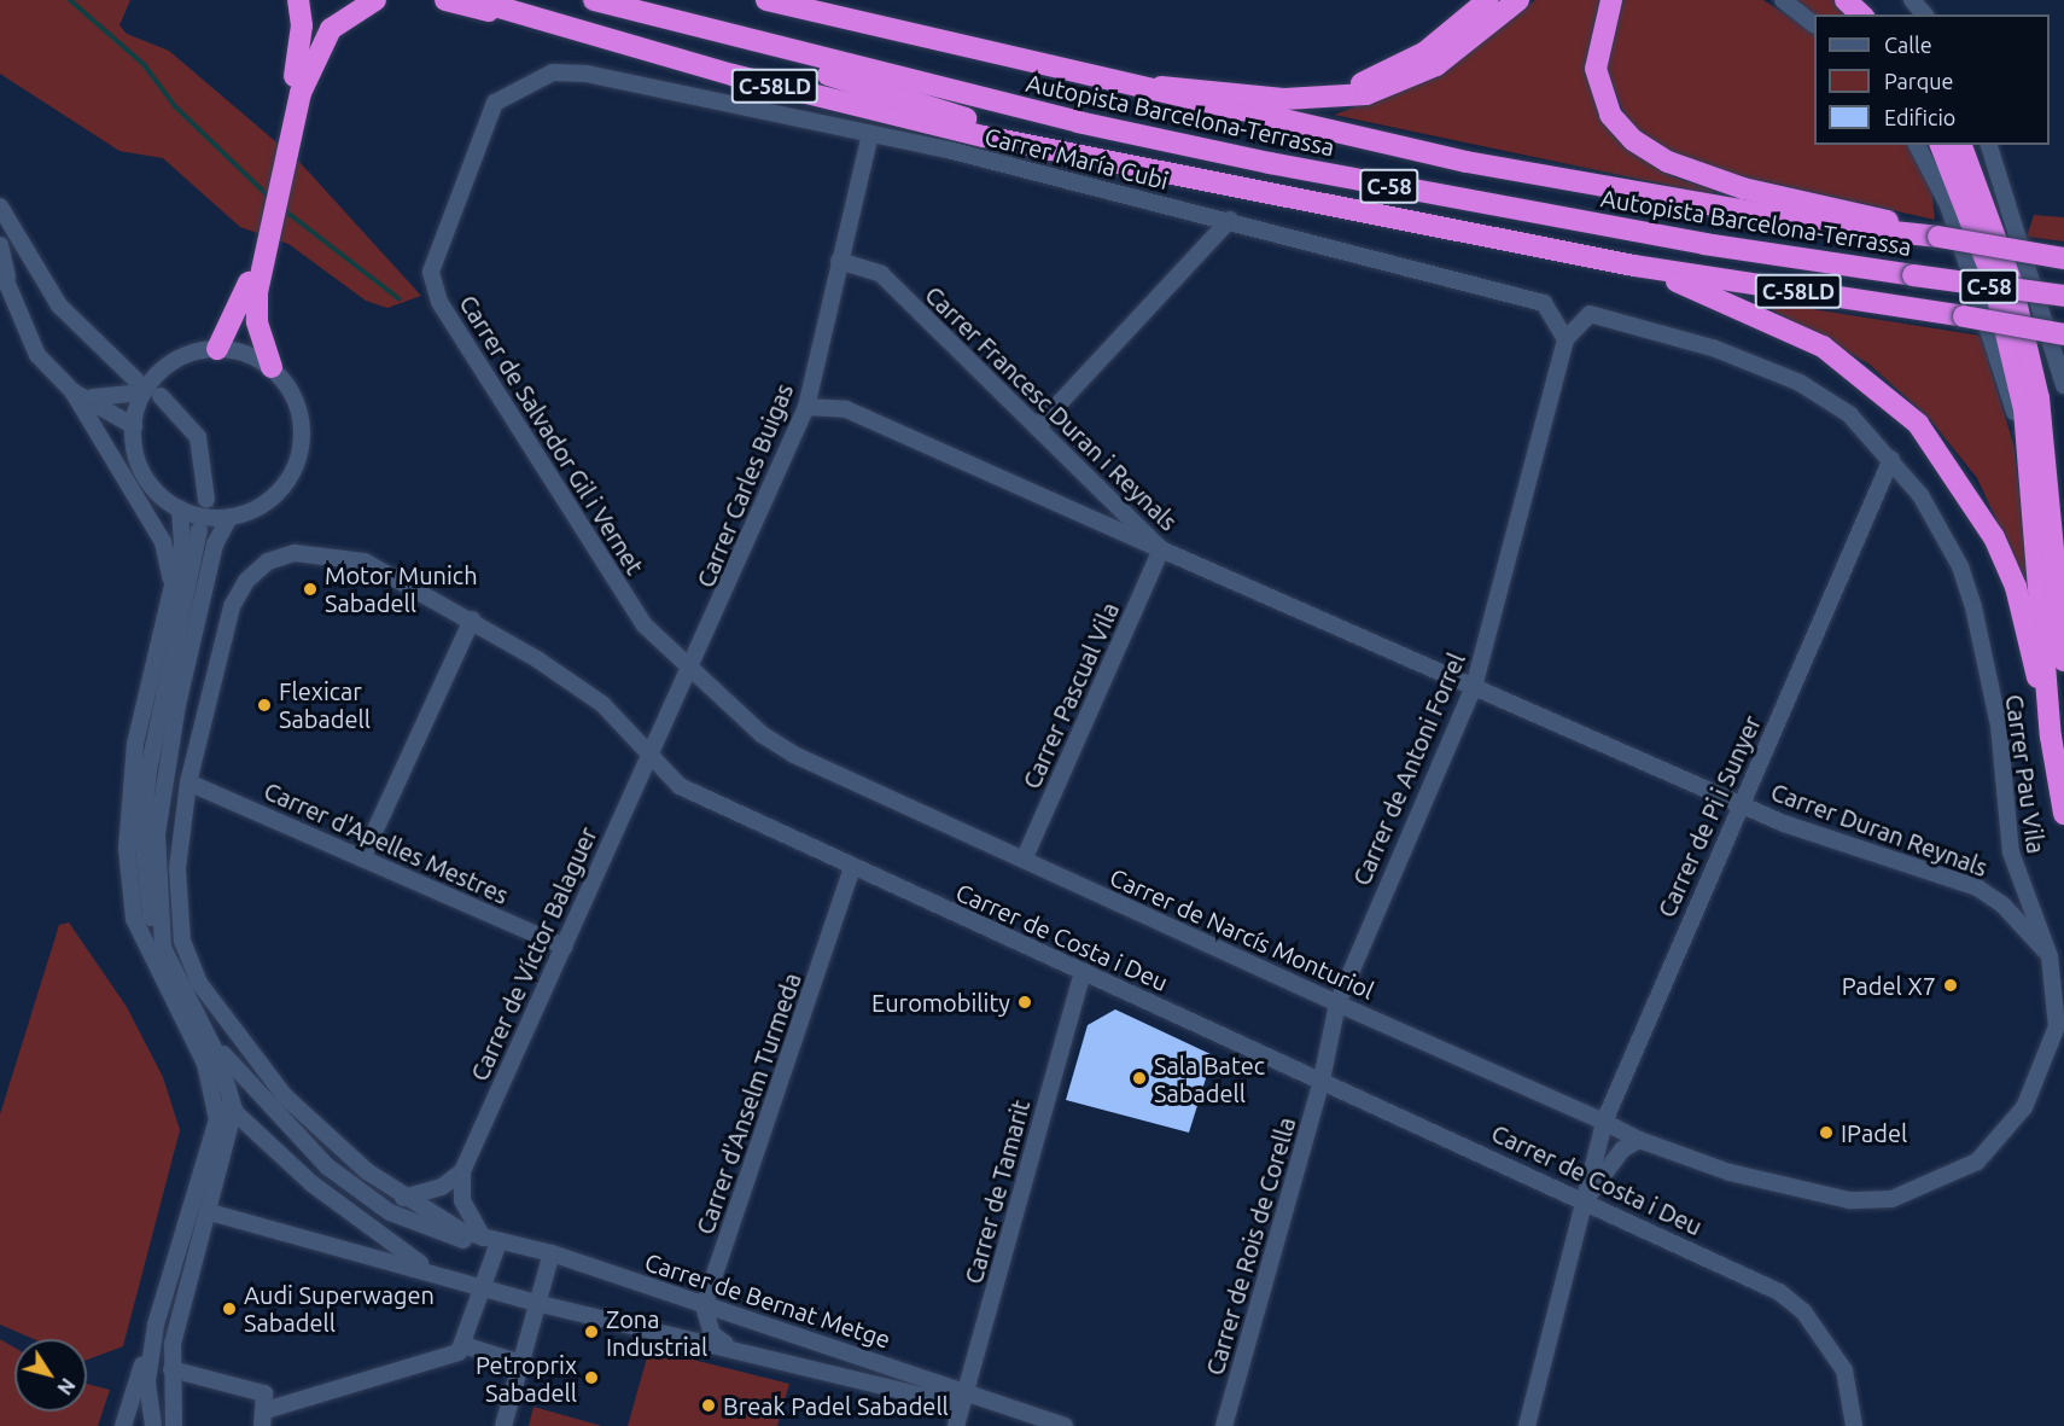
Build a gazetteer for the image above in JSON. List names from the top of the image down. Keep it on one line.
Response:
{"streets":{"highway":["C-58LD","Autopista Barcelona-Terrassa","C-58"],"street":["Carrer María Cubi","Carrer Francesc Duran i Reynals","Carrer de Salvador Gil i Vernet","Carrer Carles Buigas","Carrer Pascual Vila","Carrer de Antoni Forrel","Carrer Pau Vila","Carrer de Pi i Sunyer","Carrer Duran Reynals","Carrer d'Apelles Mestres","Carrer de Narcís Monturiol","Carrer de Costa i Deu","Carrer de Víctor Balaguer","Carrer d'Anselm Turmeda","Carrer de Tamarit","Carrer de Rois de Corella","Carrer de Bernat Metge"]},"crossings":[["Carrer María Cubi","Carrer de Salvador Gil i Vernet"],["Carrer María Cubi","Carrer Carles Buigas"],["Carrer María Cubi","Carrer de Antoni Forrel"],["Carrer Francesc Duran i Reynals","Carrer Carles Buigas"],["Carrer Francesc Duran i Reynals","Carrer Pascual Vila"],["Carrer Francesc Duran i Reynals","Carrer de Antoni Forrel"],["Carrer Francesc Duran i Reynals","Carrer Duran Reynals"],["Carrer de Salvador Gil i Vernet","Carrer Carles Buigas"],["Carrer de Salvador Gil i Vernet","Carrer de Narcís Monturiol"],["Carrer Carles Buigas","Carrer de Narcís Monturiol"],["Carrer Carles Buigas","Carrer de Costa i Deu"],["Carrer Carles Buigas","Carrer de Víctor Balaguer"],["Carrer Pascual Vila","Carrer de Narcís Monturiol"],["Carrer de Antoni Forrel","Carrer Pau Vila"],["Carrer de Antoni Forrel","Carrer de Pi i Sunyer"],["Carrer de Antoni Forrel","Carrer Duran Reynals"],["Carrer de Antoni Forrel","Carrer de Narcís Monturiol"],["Carrer de Antoni Forrel","Carrer de Costa i Deu"],["Carrer de Antoni Forrel","Carrer de Rois de Corella"],["Carrer Pau Vila","Carrer de Pi i Sunyer"],["Carrer Pau Vila","Carrer Duran Reynals"],["Carrer Pau Vila","Carrer de Narcís Monturiol"],["Carrer de Pi i Sunyer","Carrer Duran Reynals"],["Carrer de Pi i Sunyer","Carrer de Narcís Monturiol"],["Carrer de Pi i Sunyer","Carrer de Costa i Deu"],["Carrer d'Apelles Mestres","Carrer de Víctor Balaguer"],["Carrer d'Apelles Mestres","Carrer de Bernat Metge"],["Carrer de Costa i Deu","Carrer de Víctor Balaguer"],["Carrer de Costa i Deu","Carrer d'Anselm Turmeda"],["Carrer de Costa i Deu","Carrer de Tamarit"],["Carrer de Costa i Deu","Carrer de Rois de Corella"],["Carrer de Costa i Deu","Carrer de Bernat Metge"],["Carrer d'Anselm Turmeda","Carrer de Bernat Metge"],["Carrer de Tamarit","Carrer de Bernat Metge"]],"places":["Motor Munich Sabadell","Flexicar Sabadell","Padel X7","Euromobility","Sala Batec Sabadell","IPadel","Audi Superwagen Sabadell","Zona Industrial","Petroprix Sabadell","Break Padel Sabadell"],"legend":["Calle","Parque","Edificio"],"north":"bottom right"}
